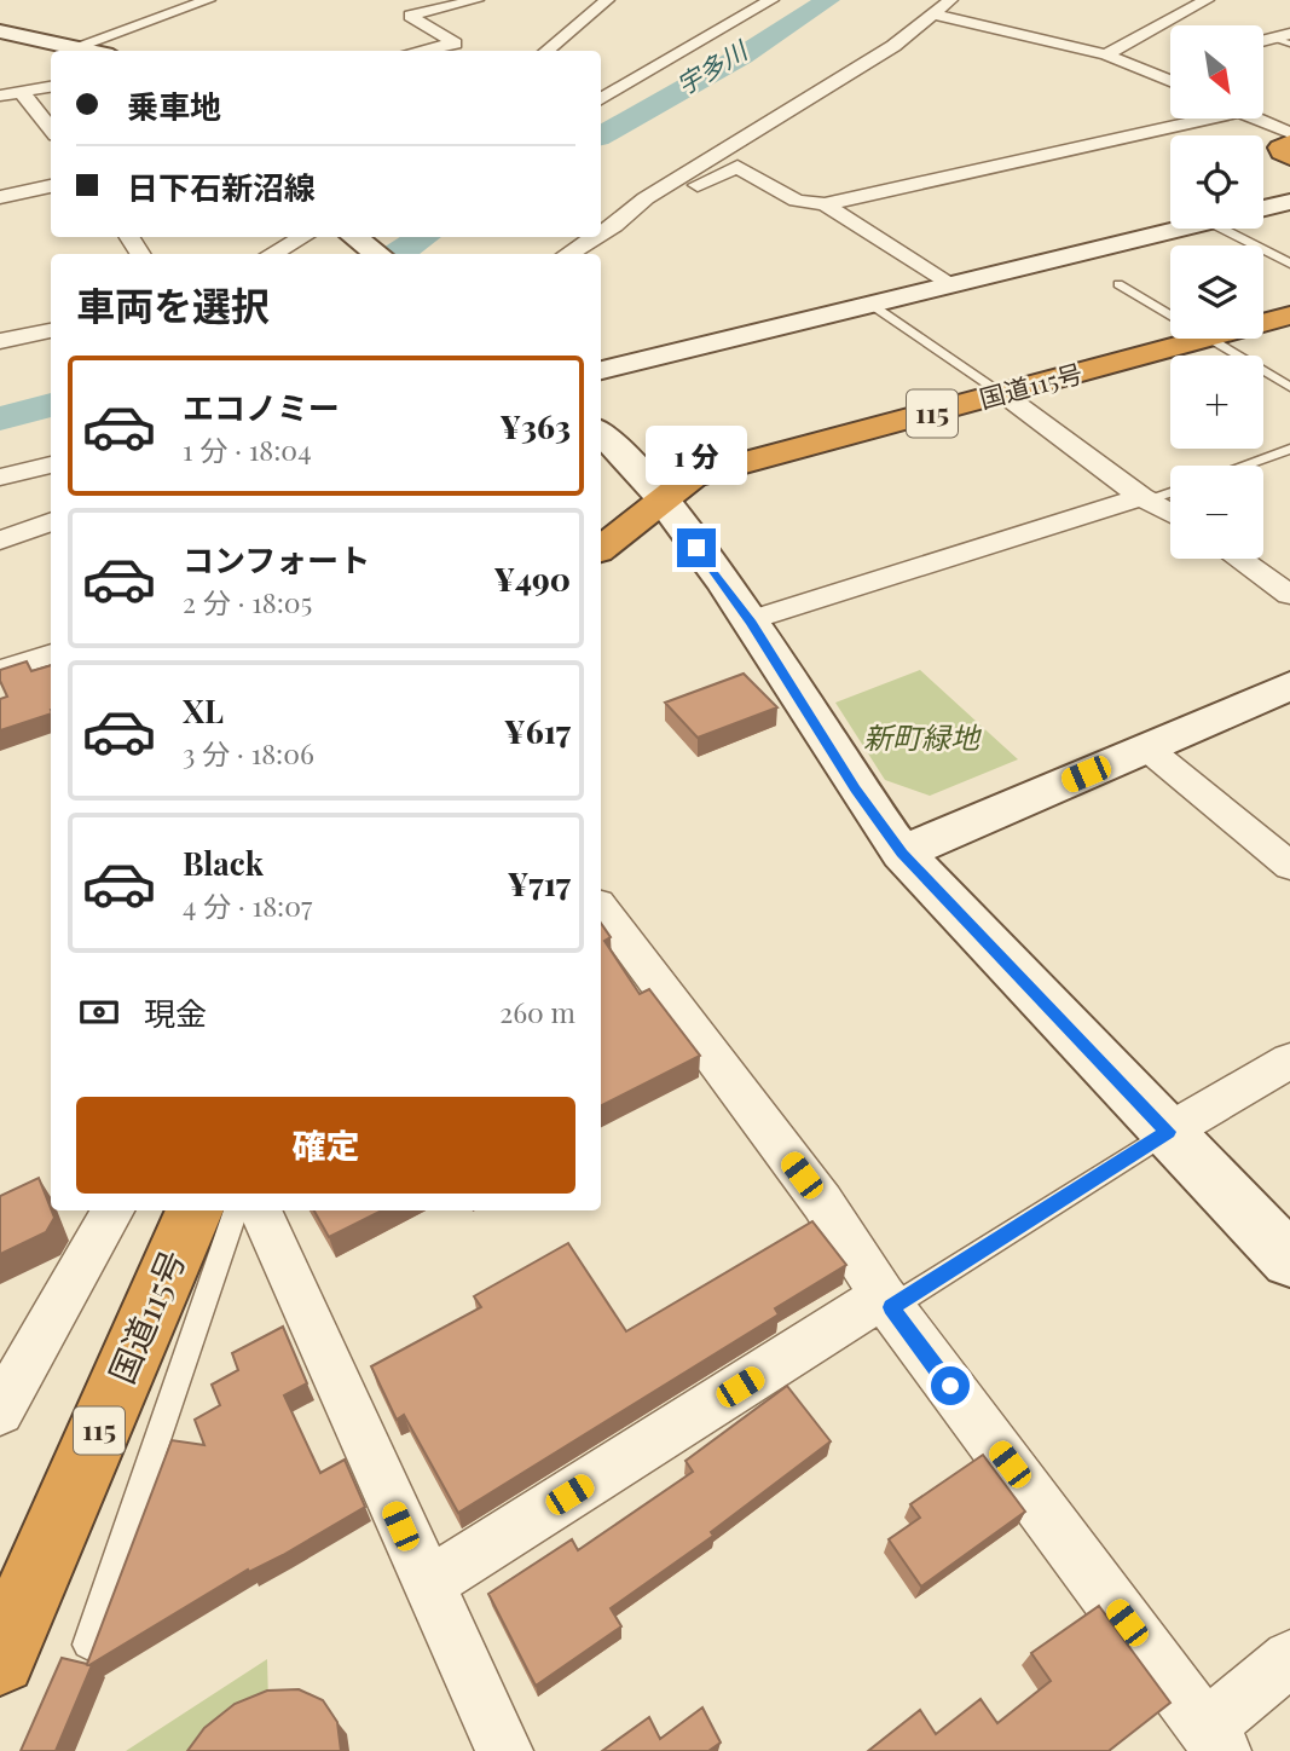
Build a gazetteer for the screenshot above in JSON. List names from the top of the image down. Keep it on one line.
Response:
{"streets":{"highway":["国道115号","115"]},"water":["宇多川"],"parks":["新町緑地"],"north":"bottom right","page":{"map_buttons":["+","−"],"banner":["乗車地","日下石新沼線"],"heading":"車両を選択","list":[{"name":"エコノミー","note":"1 分 · 18:04","value":"¥363"},{"name":"コンフォート","note":"2 分 · 18:05","value":"¥490"},{"name":"XL","note":"3 分 · 18:06","value":"¥617"},{"name":"Black","note":"4 分 · 18:07","value":"¥717"}],"bubble":"1 分","pay":["現金","260 m"],"buttons":"確定"}}
